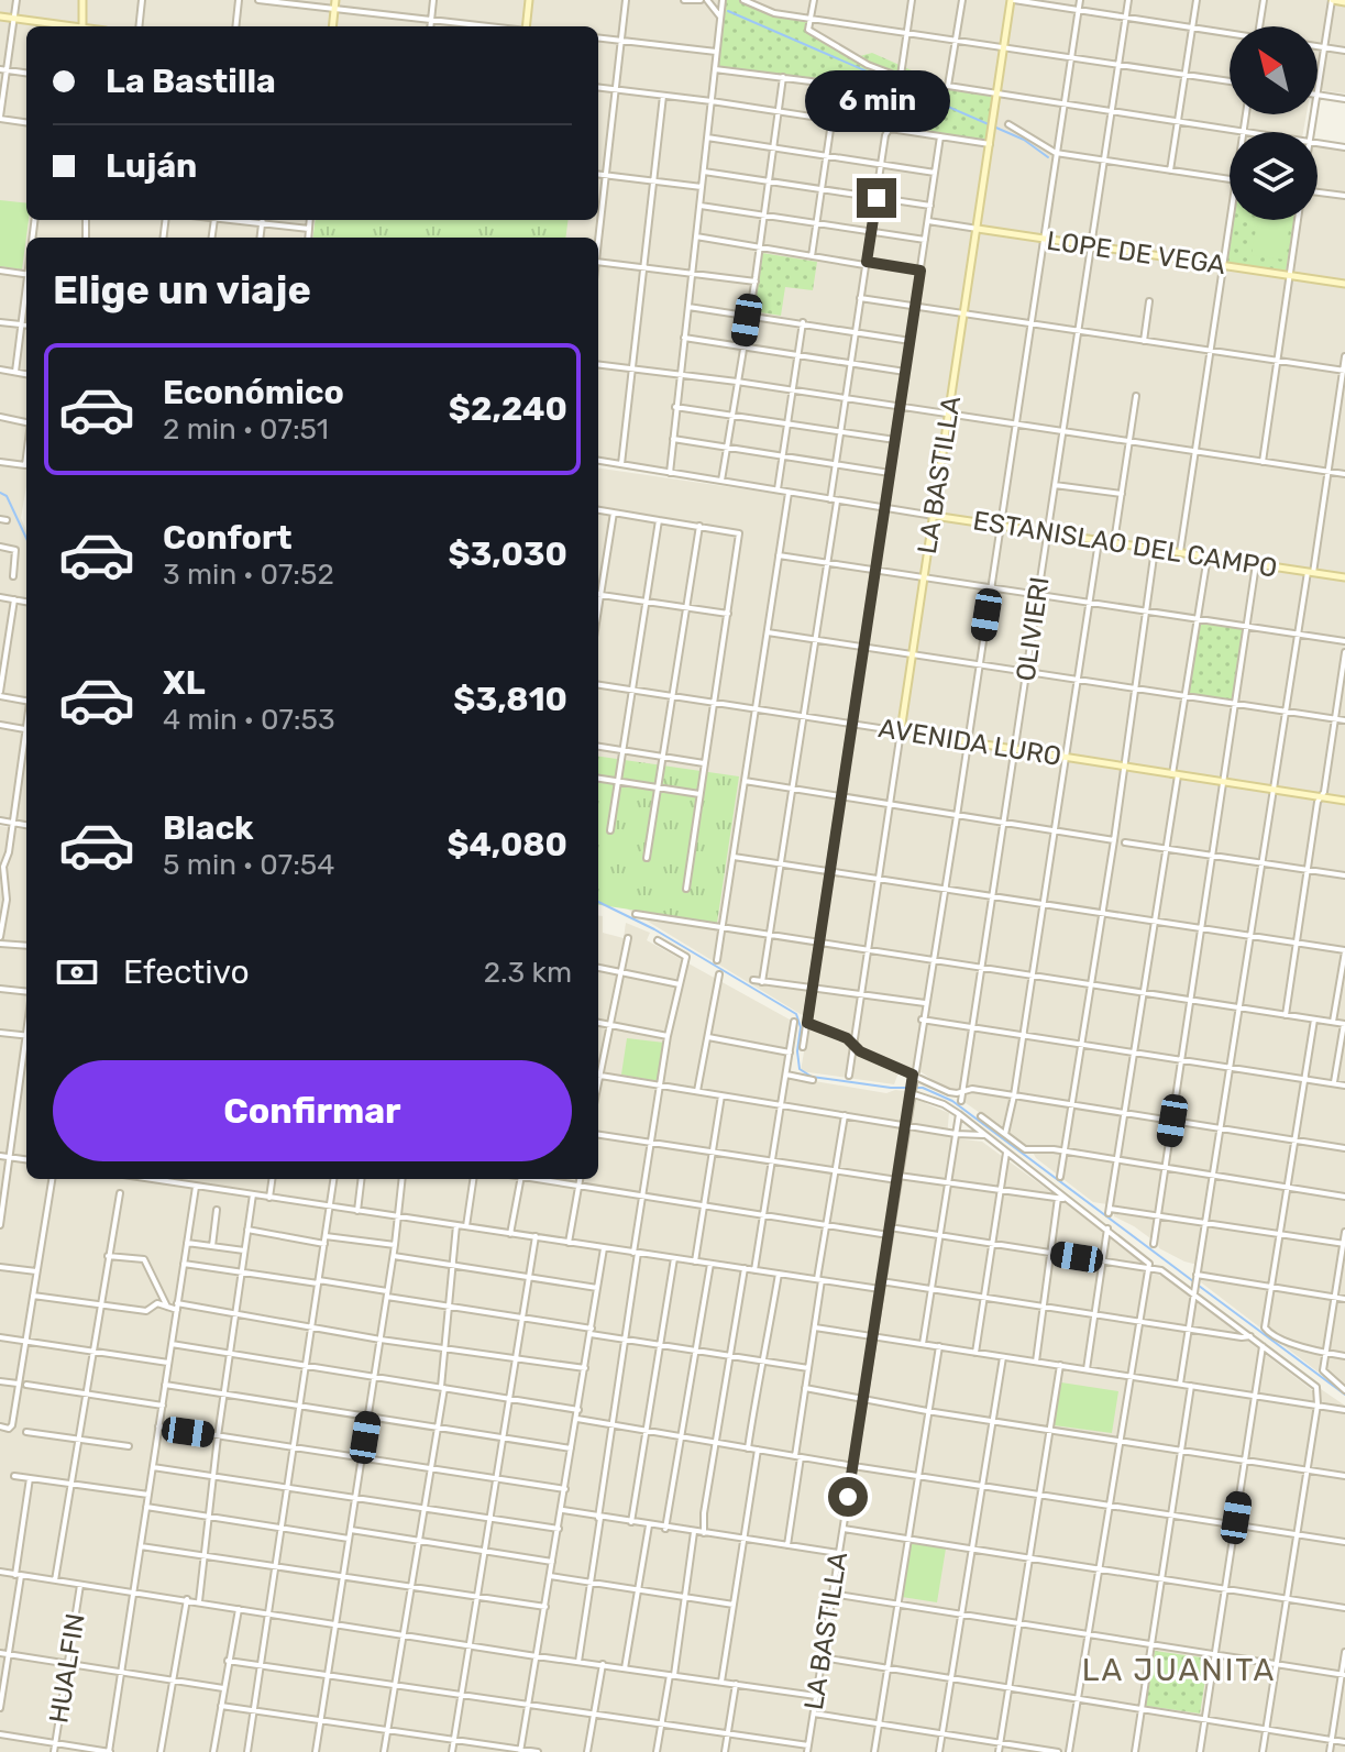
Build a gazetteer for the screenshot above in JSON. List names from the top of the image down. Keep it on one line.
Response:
{"streets":{"street":["LOPE DE VEGA","LA BASTILLA","ESTANISLAO DEL CAMPO","OLIVIERI","AVENIDA LURO","HUALFIN"]},"crossings":[["LOPE DE VEGA","LA BASTILLA"],["LOPE DE VEGA","OLIVIERI"],["LA BASTILLA","ESTANISLAO DEL CAMPO"],["LA BASTILLA","AVENIDA LURO"],["ESTANISLAO DEL CAMPO","OLIVIERI"],["OLIVIERI","AVENIDA LURO"]],"districts":["LA JUANITA"],"north":"top left","page":{"banner":["La Bastilla","Luján"],"bubble":"6 min","heading":"Elige un viaje","list":[{"name":"Económico","note":"2 min · 07:51","value":"$2,240"},{"name":"Confort","note":"3 min · 07:52","value":"$3,030"},{"name":"XL","note":"4 min · 07:53","value":"$3,810"},{"name":"Black","note":"5 min · 07:54","value":"$4,080"}],"pay":["Efectivo","2.3 km"],"buttons":"Confirmar"}}
